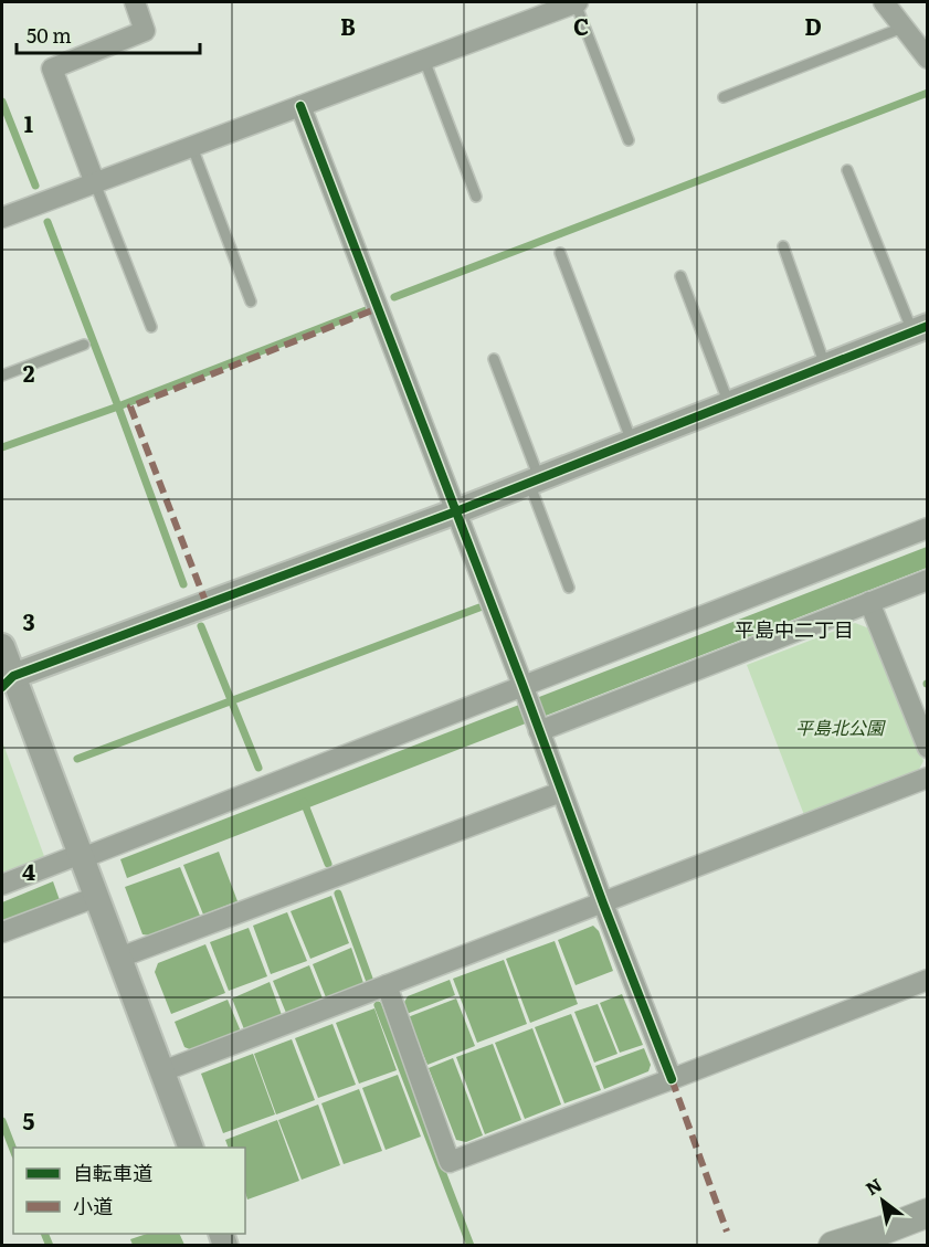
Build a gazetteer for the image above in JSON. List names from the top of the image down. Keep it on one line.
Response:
{"districts":["平島中二丁目"],"parks":["平島北公園"],"legend":["自転車道","小道"],"scale_bar":"50 m","north":"top left","grid":{"columns":["B","C","D"],"rows":["1","2","3","4","5"]}}
